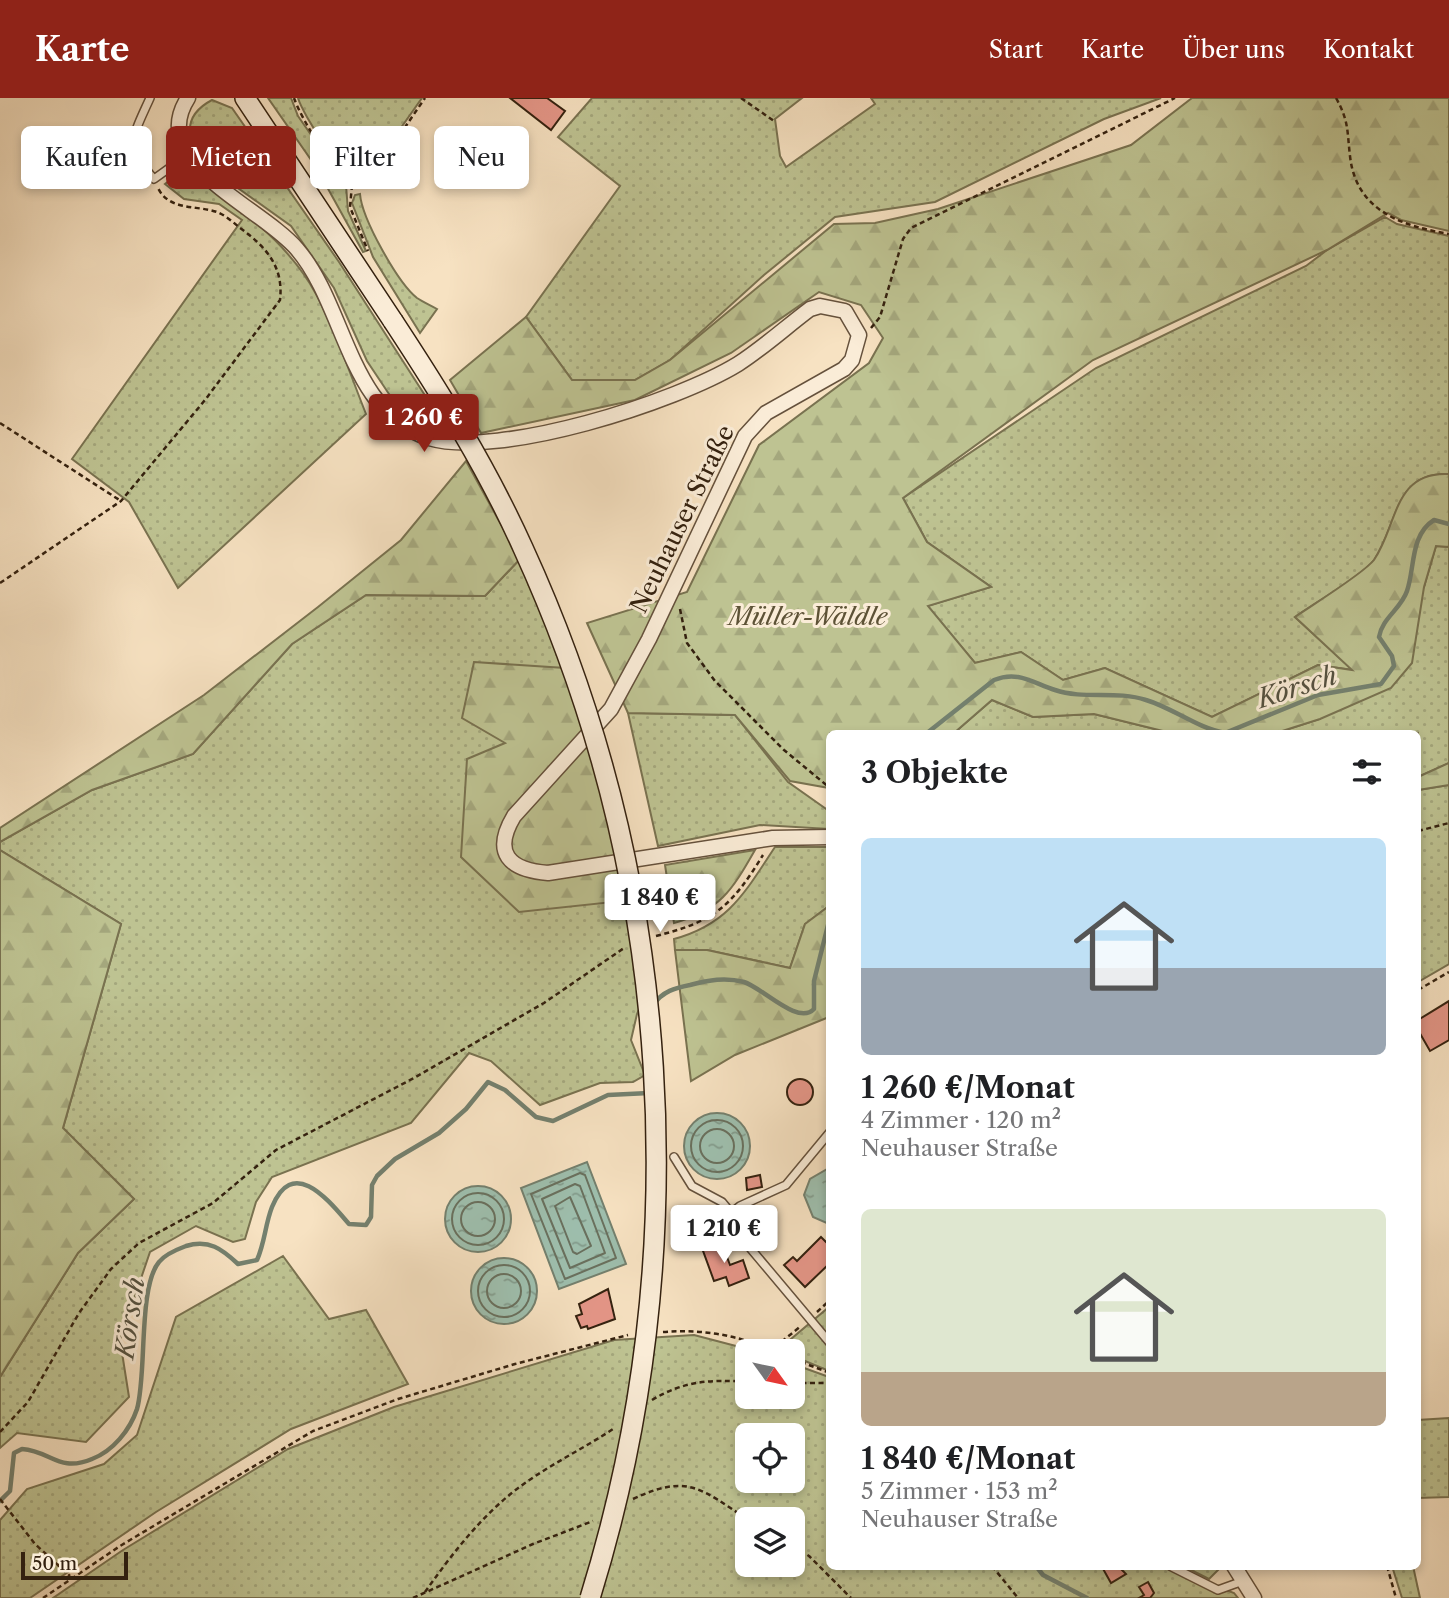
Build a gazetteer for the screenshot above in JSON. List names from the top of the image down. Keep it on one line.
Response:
{"streets":{"street":["Neuhauser Straße"]},"water":["Körsch"],"parks":["Müller-Wäldle"],"scale_bar":"50 m","north":"bottom right","page":{"header":"Karte","nav":["Start","Karte","Über uns","Kontakt"],"chip":["Kaufen","Mieten","Filter","Neu"],"price":["1 260 €","1 840 €","1 210 €"],"heading":"3 Objekte","list":[{"name":"1 260 €/Monat","note":"4 Zimmer · 120 m² · Neuhauser Straße"},{"name":"1 840 €/Monat","note":"5 Zimmer · 153 m² · Neuhauser Straße"}],"scale":"50 m"}}
